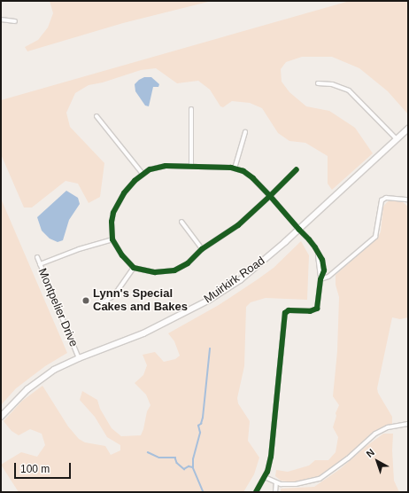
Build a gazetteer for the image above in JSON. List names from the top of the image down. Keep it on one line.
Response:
{"streets":{"main road":["Muirkirk Road"],"street":["Montpelier Drive"]},"crossings":[["Muirkirk Road","Montpelier Drive"]],"places":["Lynn's Special Cakes and Bakes"],"scale_bar":"100 m","north":"top left"}
